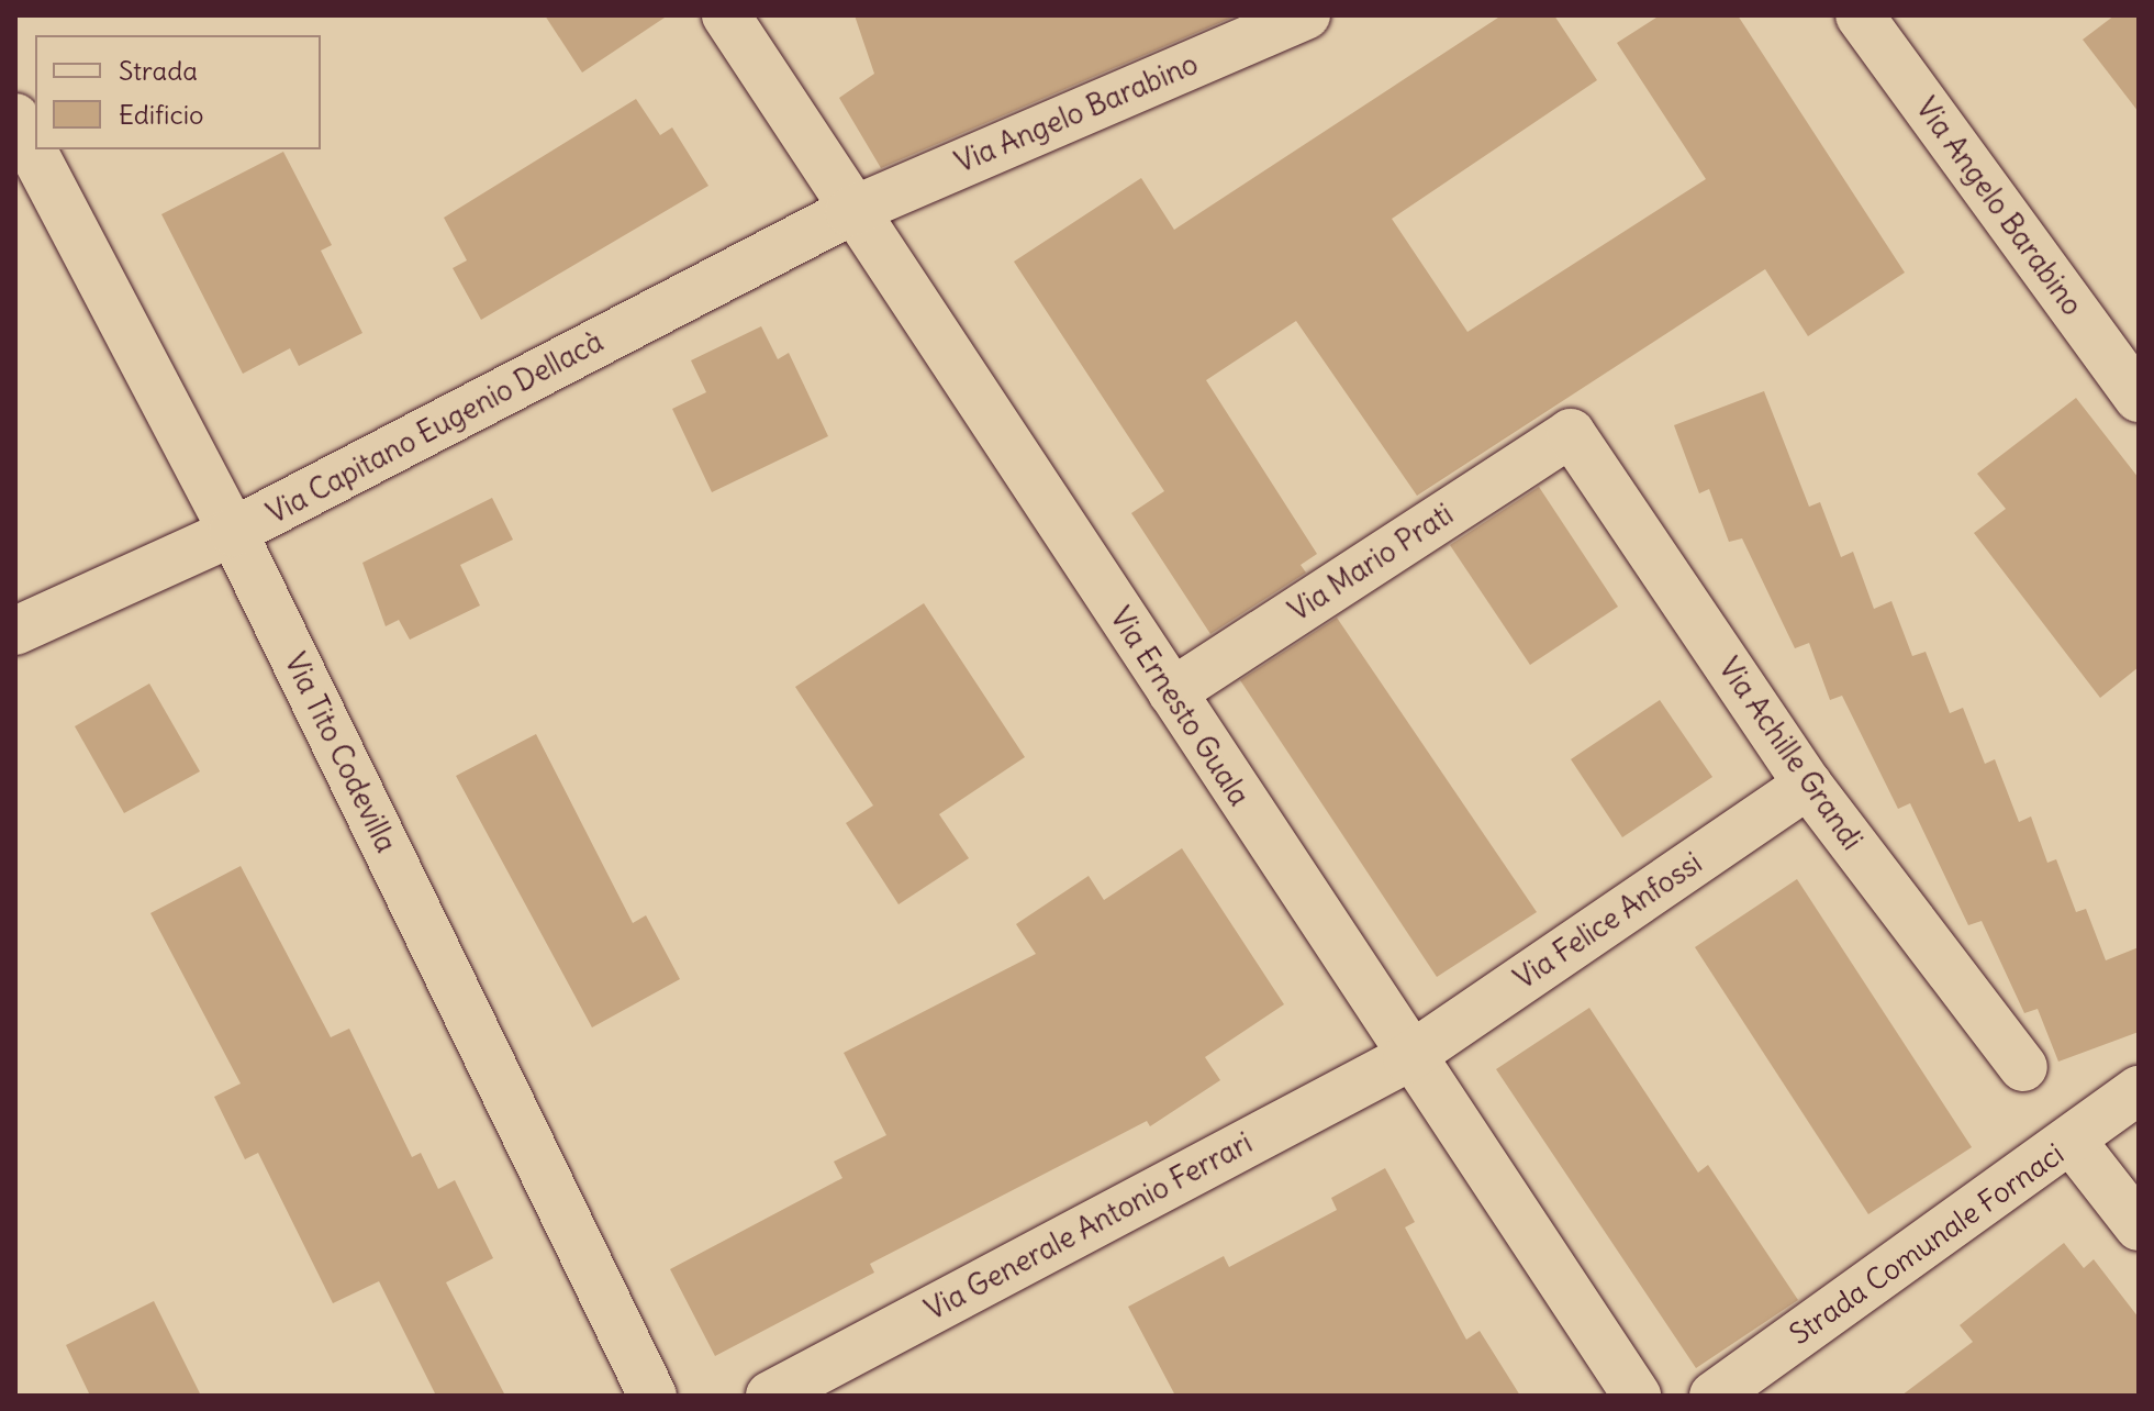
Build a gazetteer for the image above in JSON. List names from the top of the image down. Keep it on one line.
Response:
{"streets":{"street":["Via Angelo Barabino","Via Capitano Eugenio Dellacà","Via Mario Prati","Via Ernesto Guala","Via Tito Codevilla","Via Achille Grandi","Via Felice Anfossi","Via Generale Antonio Ferrari","Strada Comunale Fornaci"]},"crossings":[["Via Angelo Barabino","Via Capitano Eugenio Dellacà"],["Via Angelo Barabino","Via Ernesto Guala"],["Via Capitano Eugenio Dellacà","Via Ernesto Guala"],["Via Capitano Eugenio Dellacà","Via Tito Codevilla"],["Via Mario Prati","Via Ernesto Guala"],["Via Mario Prati","Via Achille Grandi"],["Via Ernesto Guala","Via Felice Anfossi"],["Via Ernesto Guala","Via Generale Antonio Ferrari"],["Via Achille Grandi","Via Felice Anfossi"],["Via Felice Anfossi","Via Generale Antonio Ferrari"]],"legend":["Strada","Edificio"]}
